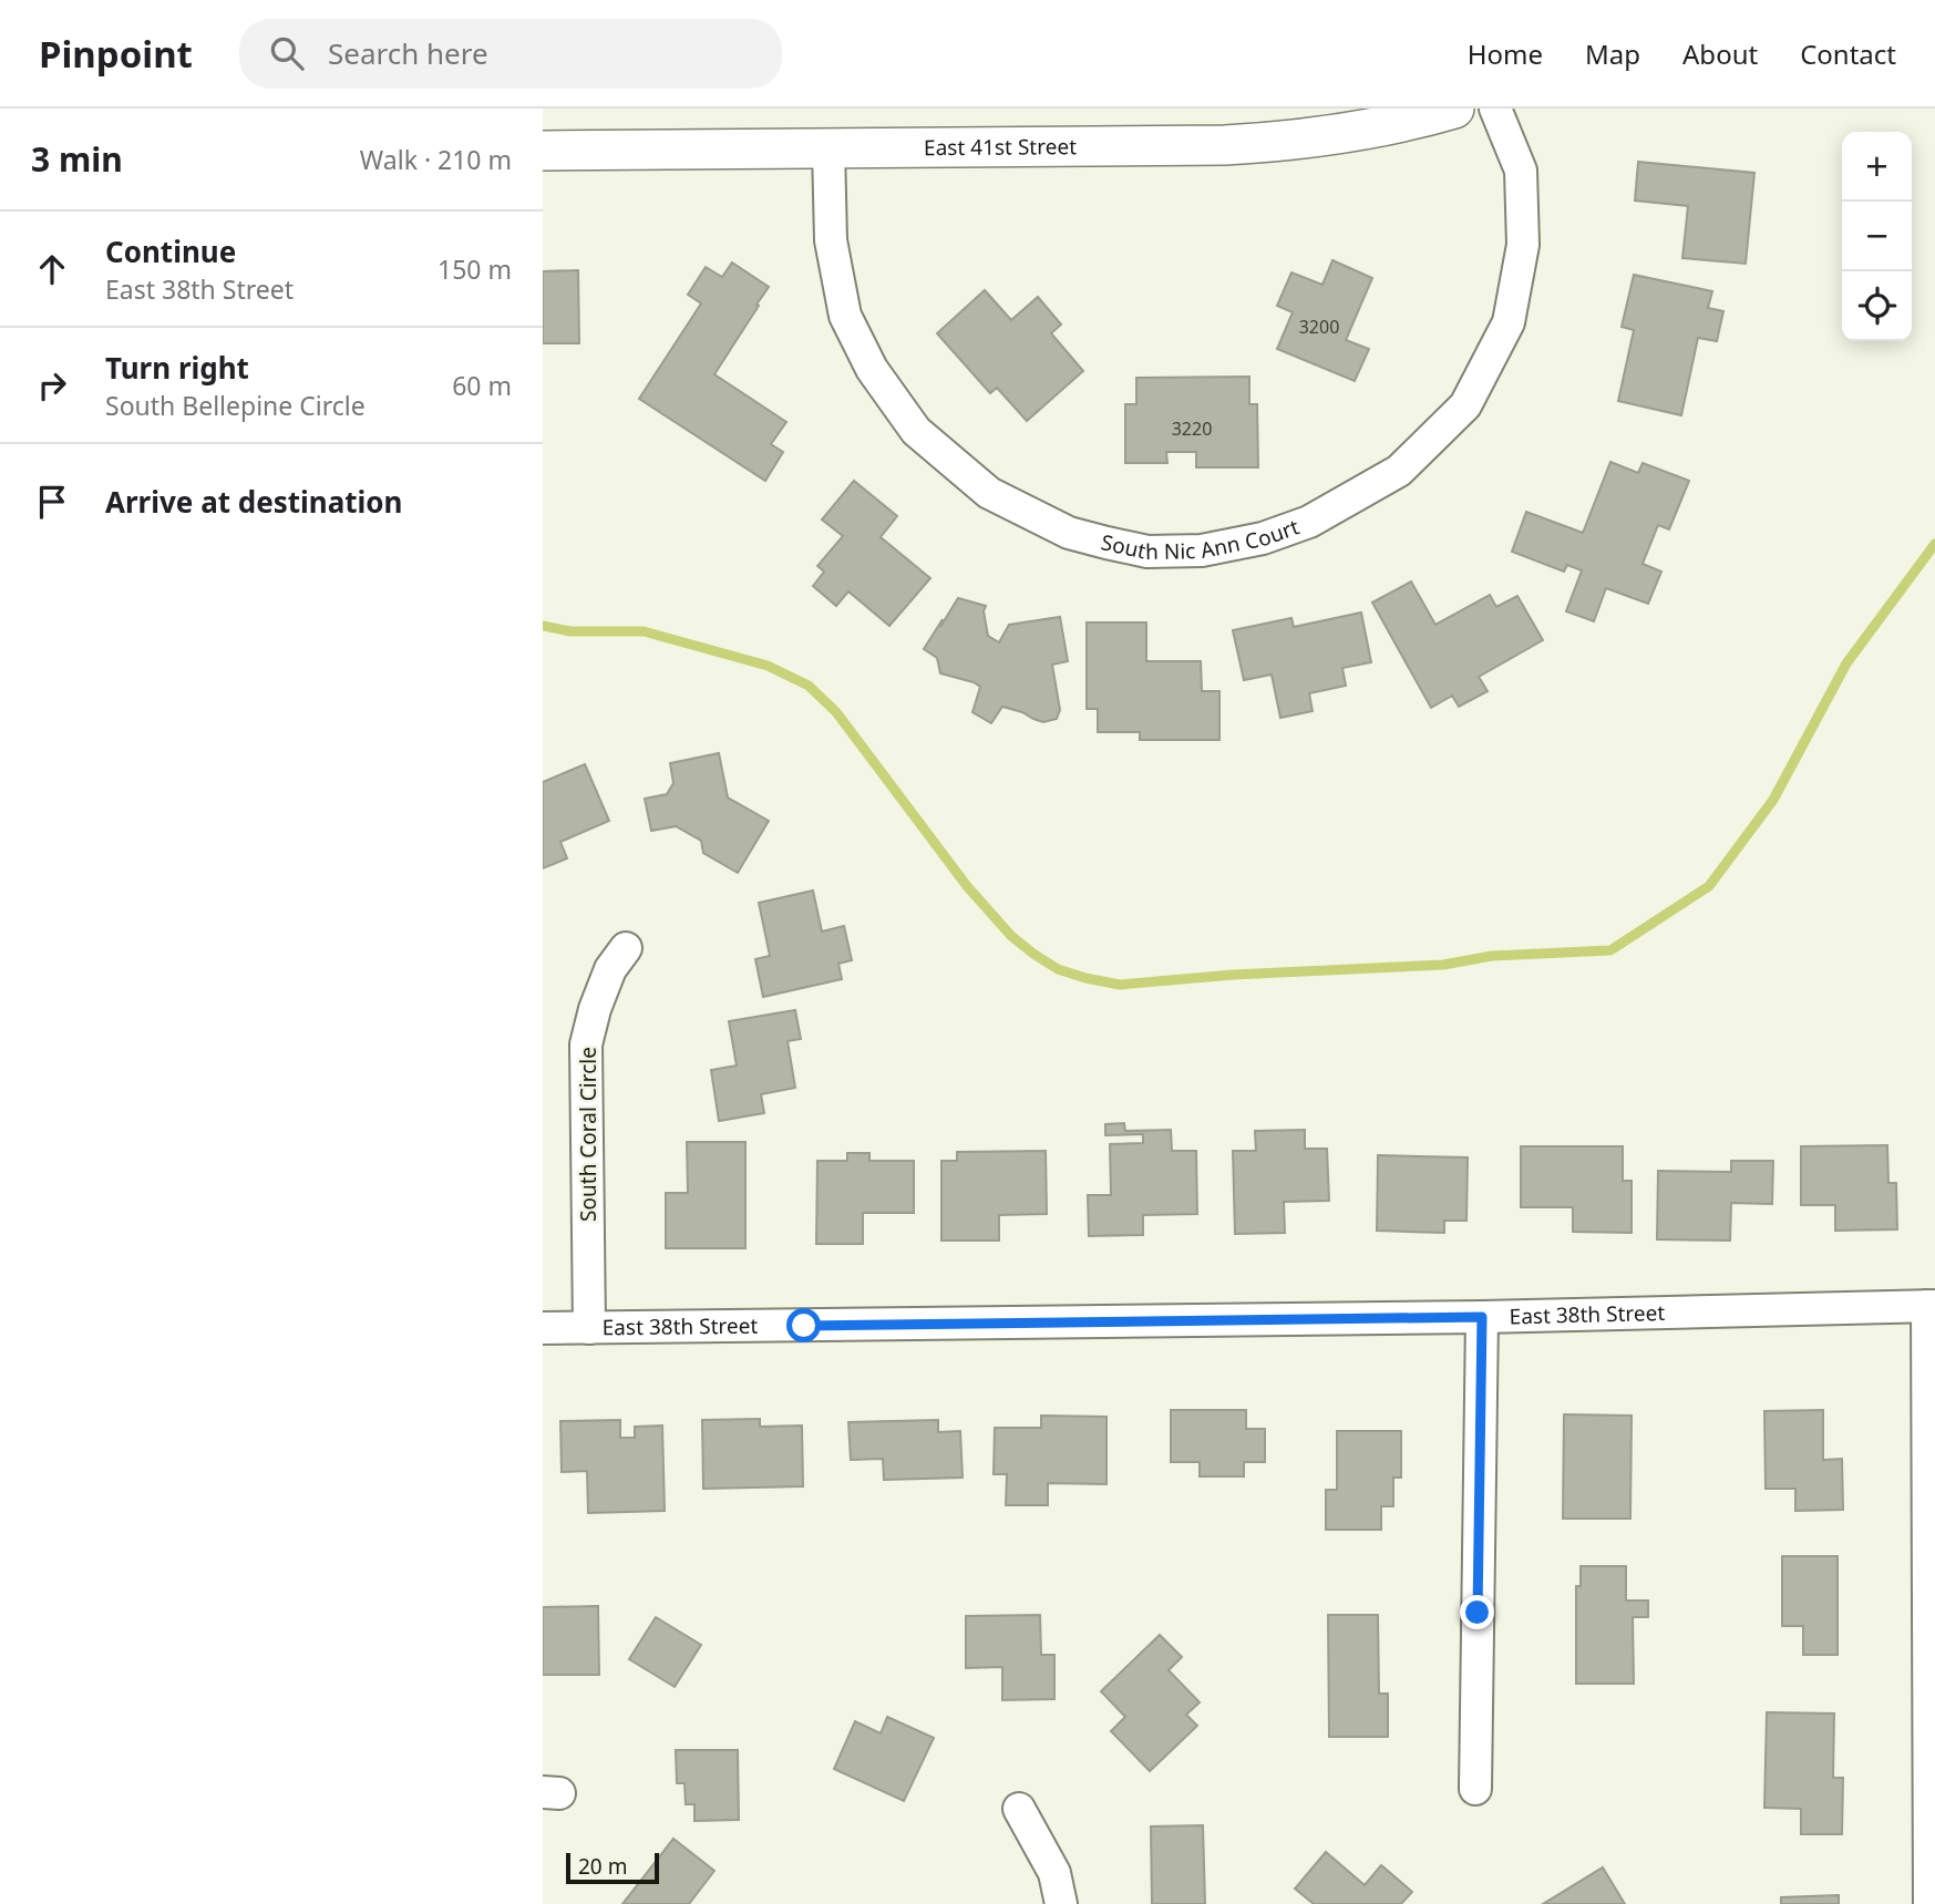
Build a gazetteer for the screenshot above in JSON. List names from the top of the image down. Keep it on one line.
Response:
{"streets":{"street":["East 41st Street","South Nic Ann Court","South Coral Circle","East 38th Street"]},"crossings":[["East 41st Street","South Nic Ann Court"],["South Coral Circle","East 38th Street"]],"house_numbers":["3200","3220"],"scale_bar":"20 m","page":{"header":"Pinpoint","search":"Search here","nav":["Home","Map","About","Contact"],"heading":["3 min","Walk · 210 m"],"map_buttons":["+","−"],"list":[["Continue","East 38th Street","150 m"],["Turn right","South Bellepine Circle","60 m"],"Arrive at destination"],"scale":"20 m"}}
